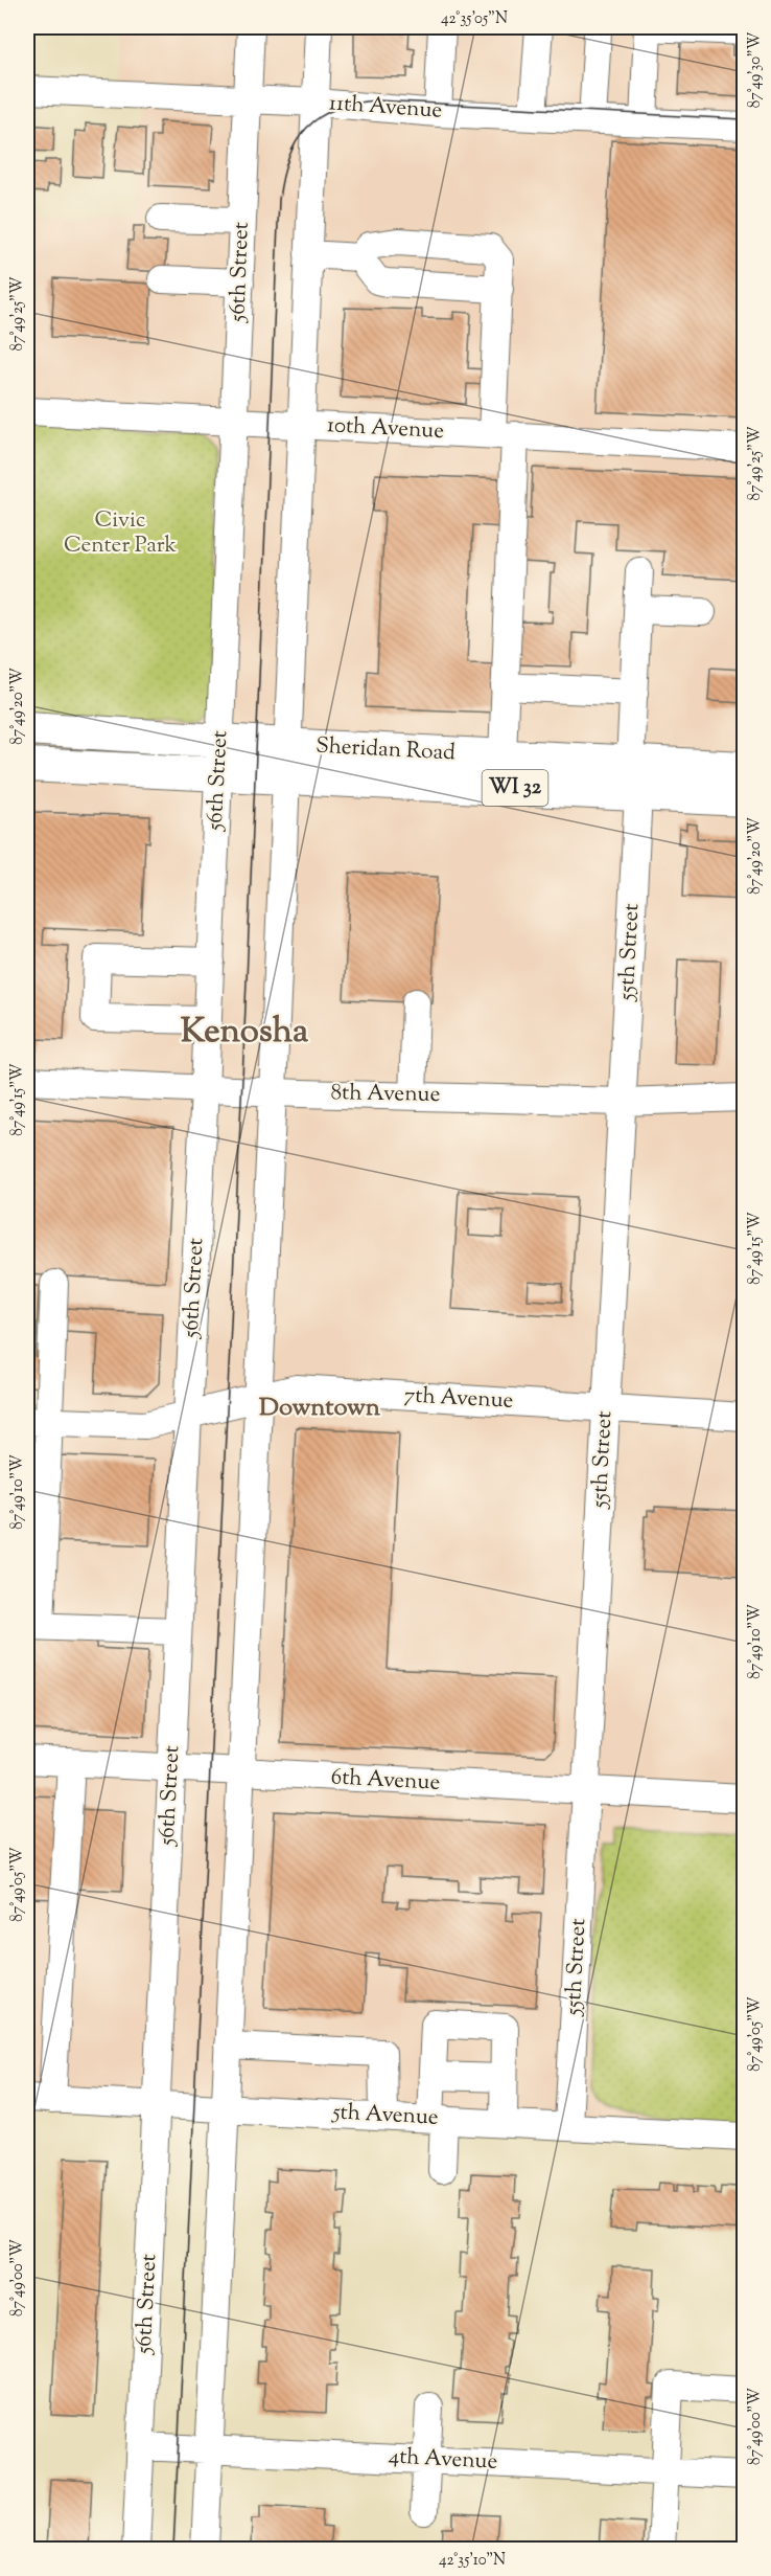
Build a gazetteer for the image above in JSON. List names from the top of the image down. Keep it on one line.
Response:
{"streets":{"main road":["Sheridan Road","WI 32"],"street":["11th Avenue","56th Street","10th Avenue","55th Street","8th Avenue","7th Avenue","6th Avenue","5th Avenue","4th Avenue"]},"crossings":[["11th Avenue","56th Street"],["56th Street","10th Avenue"],["56th Street","Sheridan Road"],["56th Street","8th Avenue"],["56th Street","7th Avenue"],["56th Street","6th Avenue"],["56th Street","5th Avenue"],["56th Street","4th Avenue"],["Sheridan Road","55th Street"],["55th Street","8th Avenue"],["55th Street","7th Avenue"],["55th Street","6th Avenue"],["55th Street","5th Avenue"]],"districts":["Kenosha","Downtown"],"parks":["Civic Center Park"],"coordinates":["42°35'05\"N","87°49'30\"W","87°49'25\"W","87°49'20\"W","87°49'15\"W","87°49'10\"W","87°49'05\"W","87°49'00\"W","42°35'10\"N"]}
